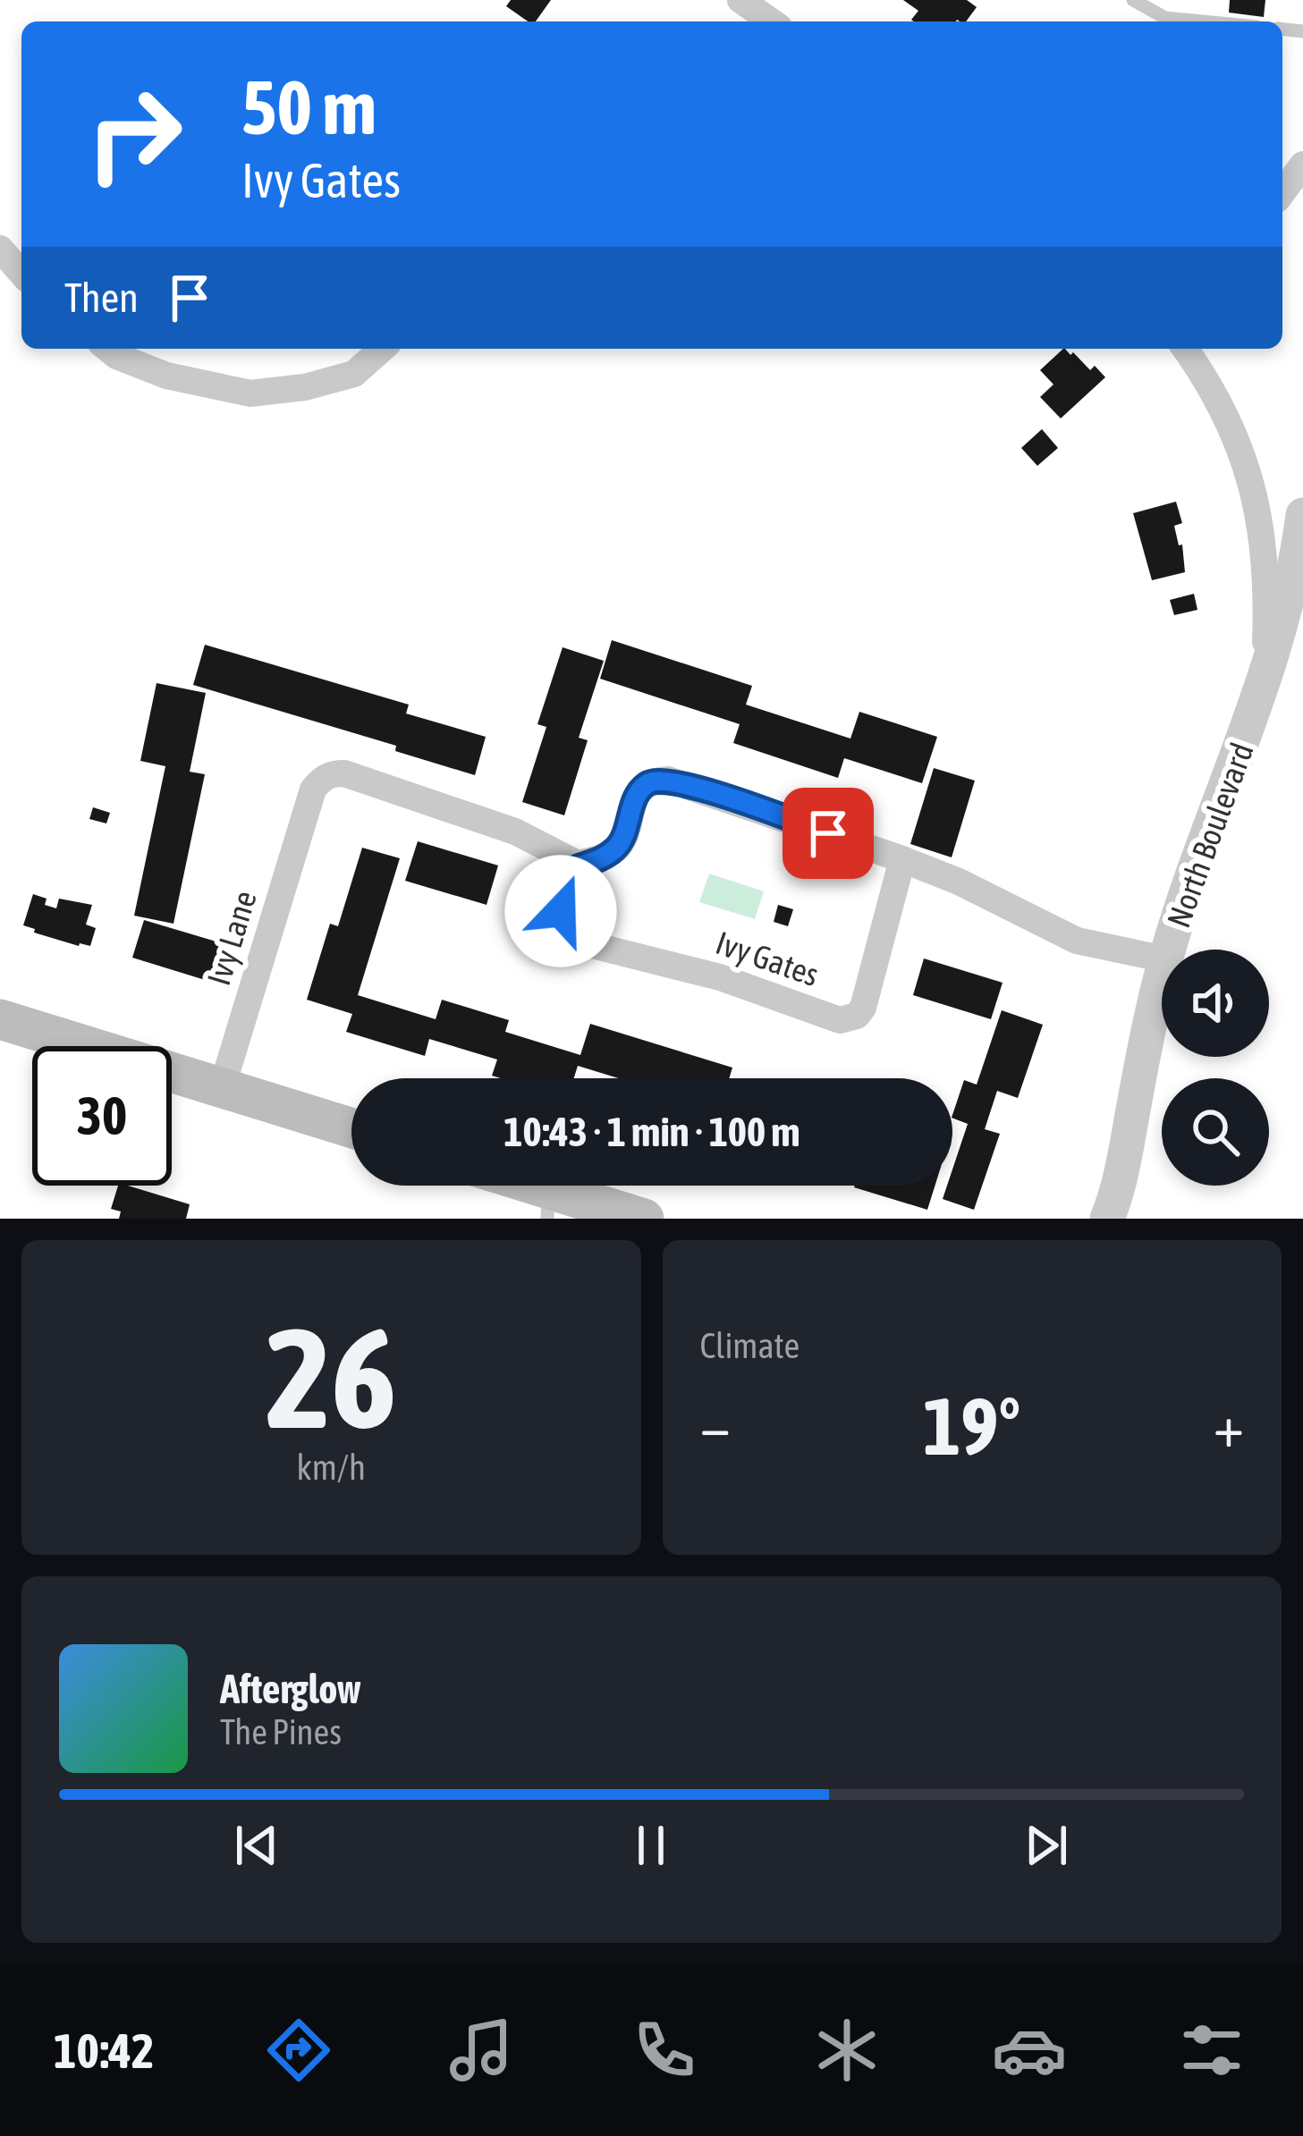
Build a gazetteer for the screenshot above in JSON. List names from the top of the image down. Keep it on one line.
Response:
{"streets":{"street":["North Boulevard","Ivy Lane","Ivy Gates"]},"crossings":[["Ivy Lane","Ivy Gates"]],"page":{"turn":["50 m","Ivy Gates"],"then":"Then","limit":"30","trip":"10:43 · 1 min · 100 m","tile":[["26","km/h"],"Climate"],"heat":["−","19°","+"],"song":["Afterglow","The Pines"],"tabs":"10:42"}}
